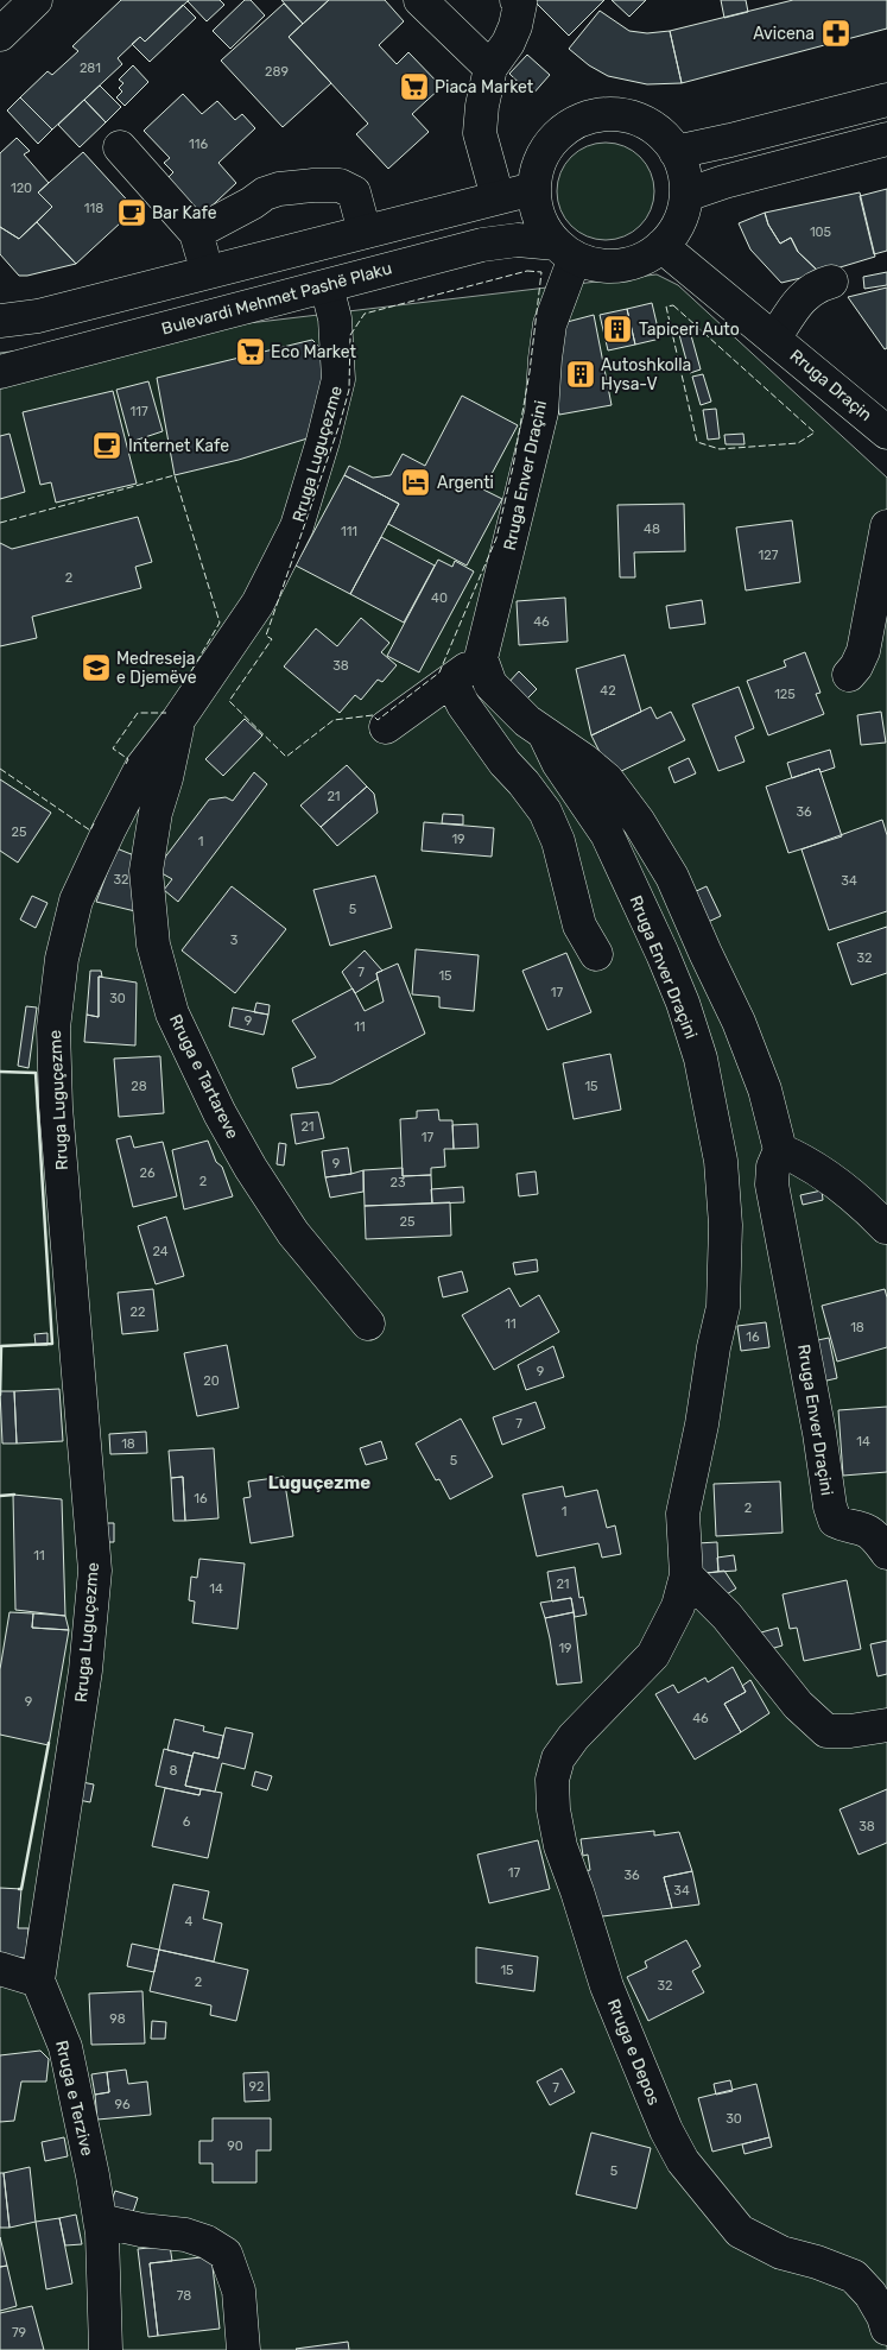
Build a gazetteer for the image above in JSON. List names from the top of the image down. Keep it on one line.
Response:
{"streets":{"street":["Bulevardi Mehmet Pashë Plaku","Rruga Draçin","Rruga Luguçezme","Rruga Enver Draçini","Rruga e Tartareve","Rruga e Depos","Rruga e Terzive"]},"crossings":[["Bulevardi Mehmet Pashë Plaku","Rruga Draçin"],["Bulevardi Mehmet Pashë Plaku","Rruga Luguçezme"],["Bulevardi Mehmet Pashë Plaku","Rruga Enver Draçini"],["Rruga Draçin","Rruga Enver Draçini"],["Rruga Luguçezme","Rruga e Tartareve"],["Rruga Luguçezme","Rruga e Terzive"],["Rruga Enver Draçini","Rruga e Depos"]],"districts":["Luguçezme"],"places":{"pharmacy":["Avicena"],"supermarket":["Piaca Market","Eco Market"],"cafe":["Bar Kafe","Internet Kafe"],"building":["Tapiceri Auto","Autoshkolla Hysa-V"],"hotel":["Argenti"],"school or university":["Medreseja e Djemëve"]},"house_numbers":["281","289","116","120","118","105","117","48","111","127","2","40","46","38","42","125","21","36","25","19","1","32","34","5","3","32","7","15","17","30","9","11","28","15","21","17","9","26","2","23","25","24","22","11","18","16","9","20","7","14","18","5","16","2","1","11","21","14","19","9","46","8","6","38","17","36","34","4","15","2","32","98","92","7","96","30","90","5","78","79"]}
